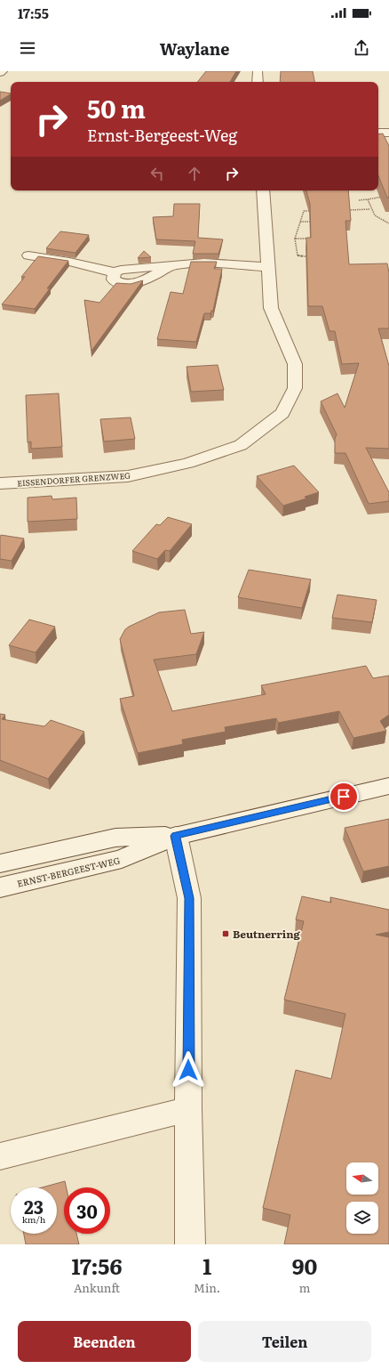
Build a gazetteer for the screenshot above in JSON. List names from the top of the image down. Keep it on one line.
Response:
{"streets":{"street":["EISSENDORFER GRENZWEG","ERNST-BERGEEST-WEG"]},"places":{"transit":["Beutnerring"]},"north":"left","page":{"status":"17:55","header":"Waylane","turn":["50 m","Ernst-Bergeest-Weg"],"speed":"23 km/h","limit":"30","eta":["17:56","Ankunft","1","Min.","90","m"],"buttons":["Beenden","Teilen"]}}
